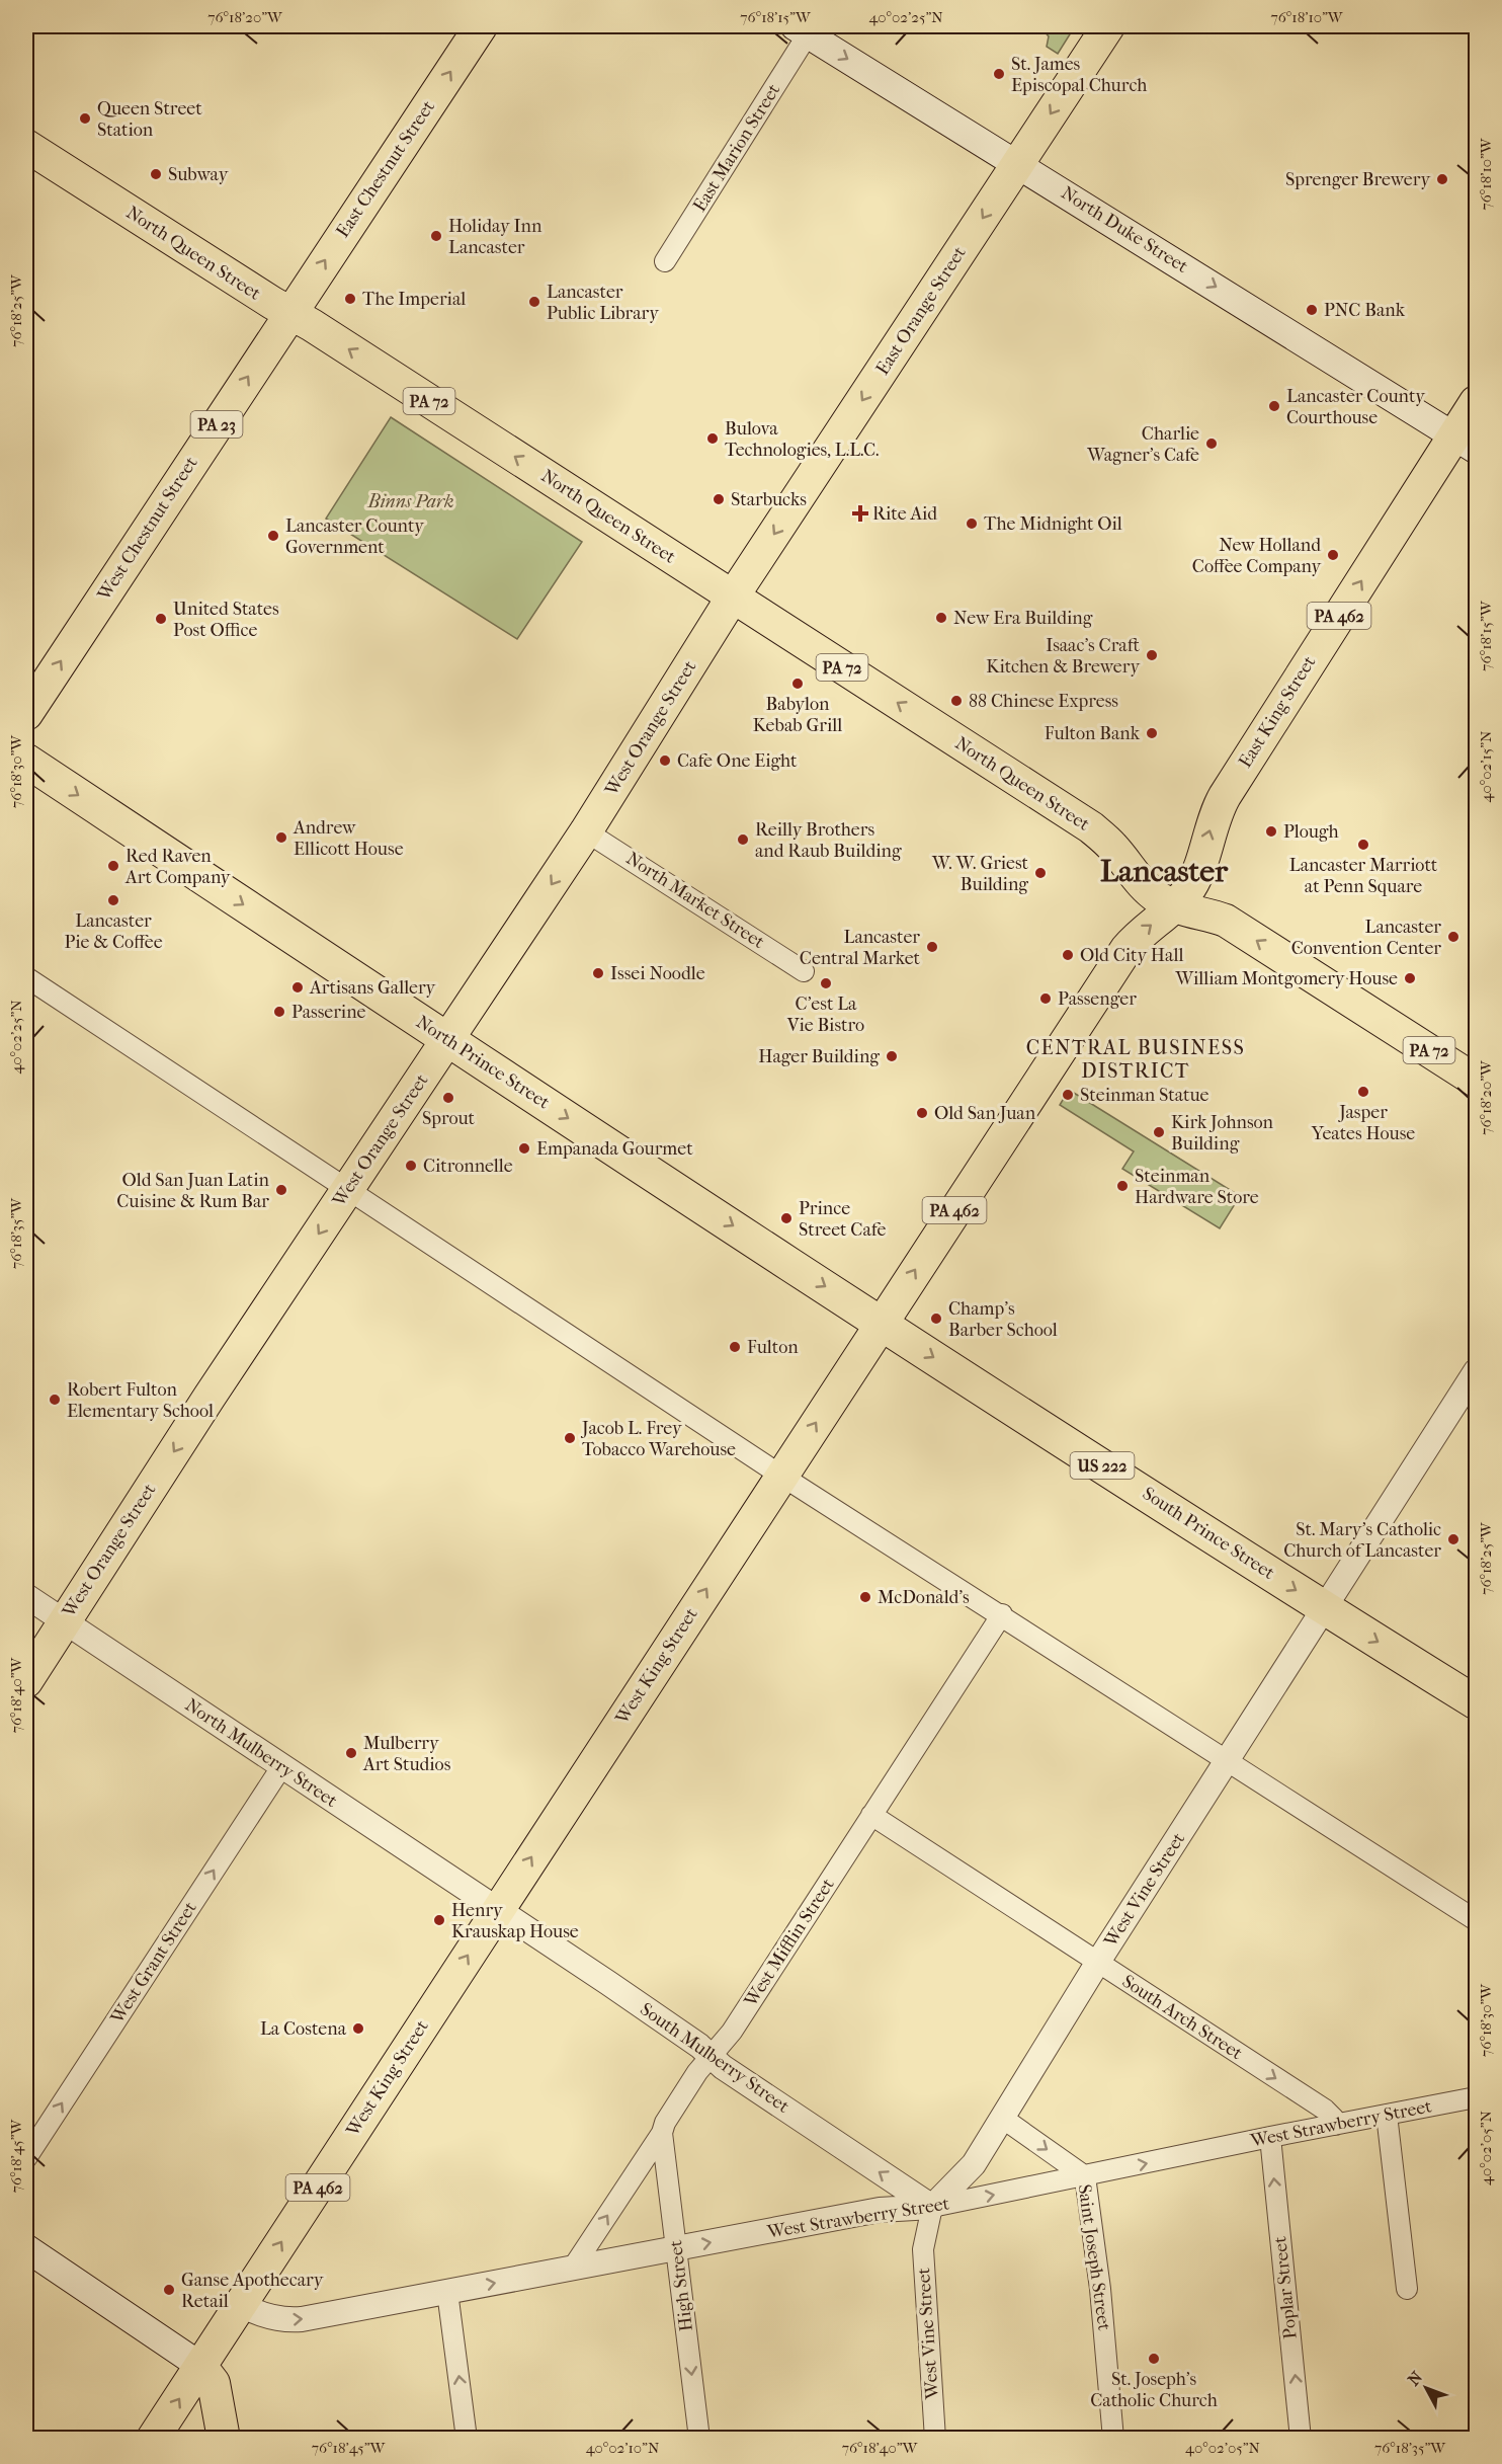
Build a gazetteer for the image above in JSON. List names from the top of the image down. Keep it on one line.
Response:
{"streets":{"highway":["North Prince Street","US 222","South Prince Street"],"main road":["East Chestnut Street","North Duke Street","North Queen Street","East Orange Street","PA 72","PA 23","West Chestnut Street","PA 462","East King Street","West Orange Street","West King Street"],"street":["East Marion Street","North Market Street","North Mulberry Street","West Vine Street","West Mifflin Street","West Grant Street","South Arch Street","South Mulberry Street","West Strawberry Street","Saint Joseph Street","High Street","Poplar Street"]},"crossings":[["East Marion Street","North Duke Street"],["East Chestnut Street","North Queen Street"],["East Chestnut Street","West Chestnut Street"],["North Duke Street","East Orange Street"],["North Duke Street","East King Street"],["North Queen Street","East Orange Street"],["North Queen Street","PA 72"],["North Queen Street","West Chestnut Street"],["North Queen Street","East King Street"],["North Queen Street","West Orange Street"],["North Queen Street","West King Street"],["East Orange Street","West Orange Street"],["PA 72","East King Street"],["PA 72","West King Street"],["East King Street","West King Street"],["West Orange Street","North Market Street"],["West Orange Street","North Prince Street"],["West Orange Street","North Mulberry Street"],["North Prince Street","South Prince Street"],["North Prince Street","West King Street"],["South Prince Street","West King Street"],["South Prince Street","West Vine Street"],["West King Street","North Mulberry Street"],["West King Street","South Mulberry Street"],["West King Street","West Strawberry Street"],["North Mulberry Street","West Grant Street"],["North Mulberry Street","South Mulberry Street"],["West Vine Street","South Arch Street"],["West Vine Street","South Mulberry Street"],["West Vine Street","West Strawberry Street"],["West Vine Street","Saint Joseph Street"],["West Mifflin Street","South Arch Street"],["West Mifflin Street","South Mulberry Street"],["West Mifflin Street","West Strawberry Street"],["West Mifflin Street","High Street"],["South Arch Street","West Strawberry Street"],["South Mulberry Street","West Strawberry Street"],["West Strawberry Street","Saint Joseph Street"],["West Strawberry Street","High Street"],["West Strawberry Street","Poplar Street"]],"one_way":["East Chestnut Street","North Duke Street","North Queen Street","East Orange Street","West Chestnut Street","East King Street","West Orange Street","North Prince Street","South Prince Street","West King Street","West Grant Street","South Arch Street","South Mulberry Street","West Strawberry Street","High Street"],"districts":["Lancaster","CENTRAL BUSINESS DISTRICT"],"parks":["Binns Park"],"places":{"other":["St. James Episcopal Church","Queen Street Station","Subway","Sprenger Brewery","Holiday Inn Lancaster","The Imperial","Lancaster Public Library","PNC Bank","Lancaster County Courthouse","Bulova Technologies, L.L.C.","Charlie Wagner's Cafe","Starbucks","The Midnight Oil","Lancaster County Government","New Holland Coffee Company","New Era Building","United States Post Office","Isaac's Craft Kitchen & Brewery","Babylon Kebab Grill","88 Chinese Express","Fulton Bank","Cafe One Eight","Plough","Andrew Ellicott House","Reilly Brothers and Raub Building","Lancaster Marriott at Penn Square","Red Raven Art Company","W. W. Griest Building","Lancaster Pie & Coffee","Lancaster Convention Center","Lancaster Central Market","Old City Hall","Issei Noodle","William Montgomery House","C'est La Vie Bistro","Artisans Gallery","Passenger","Passerine","Hager Building","Jasper Yeates House","Steinman Statue","Sprout","Old San Juan","Kirk Johnson Building","Empanada Gourmet","Citronnelle","Steinman Hardware Store","Old San Juan Latin Cuisine & Rum Bar","Prince Street Cafe","Champ’s Barber School","Fulton","Robert Fulton Elementary School","Jacob L. Frey Tobacco Warehouse","St. Mary's Catholic Church of Lancaster","McDonald's","Mulberry Art Studios","Henry Krauskap House","La Costena","Ganse Apothecary Retail","St. Joseph's Catholic Church"],"health":["Rite Aid"]},"north":"top left","coordinates":["76°18'20\"W","76°18'15\"W","40°02'25\"N","76°18'10\"W","76°18'25\"W","40°02'15\"N","76°18'30\"W","76°18'35\"W","76°18'40\"W","40°02'05\"N","76°18'45\"W","40°02'10\"N"]}
